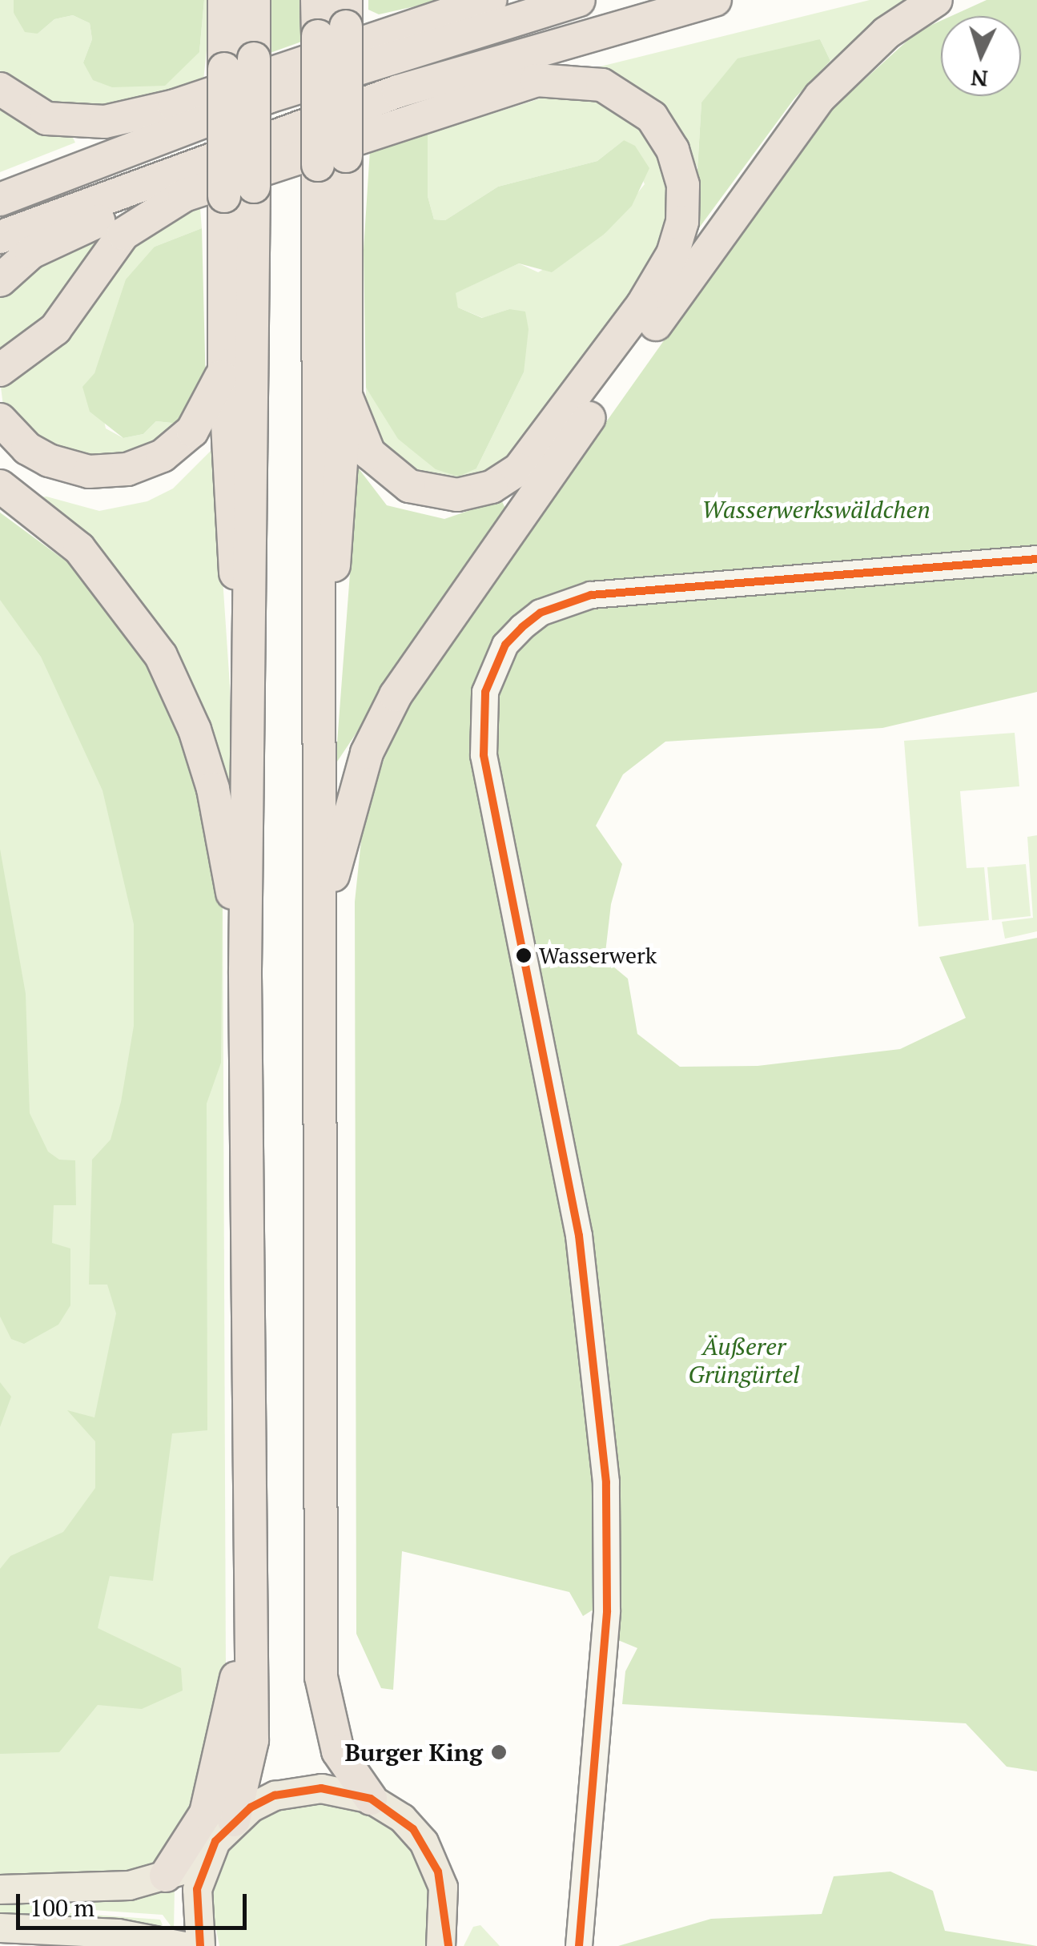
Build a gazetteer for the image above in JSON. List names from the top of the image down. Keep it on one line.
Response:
{"parks":["Wasserwerkswäldchen","Äußerer Grüngürtel"],"places":["Wasserwerk","Burger King"],"scale_bar":"100 m","north":"bottom"}
